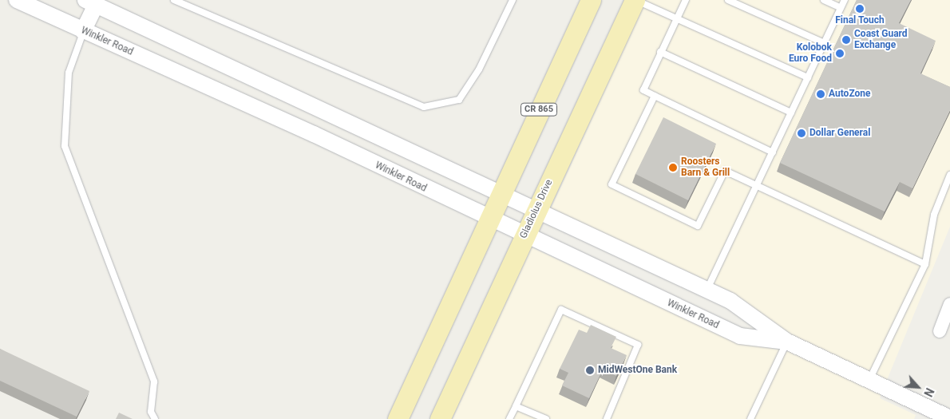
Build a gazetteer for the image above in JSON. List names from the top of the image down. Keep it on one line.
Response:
{"streets":{"main road":["CR 865","Gladiolus Drive"],"street":["Winkler Road"]},"crossings":[["Winkler Road","CR 865"],["Winkler Road","Gladiolus Drive"]],"places":["Final Touch","Coast Guard Exchange","Kolobok Euro Food","AutoZone","Dollar General","Roosters Barn & Grill","MidWestOne Bank"],"north":"bottom right"}
